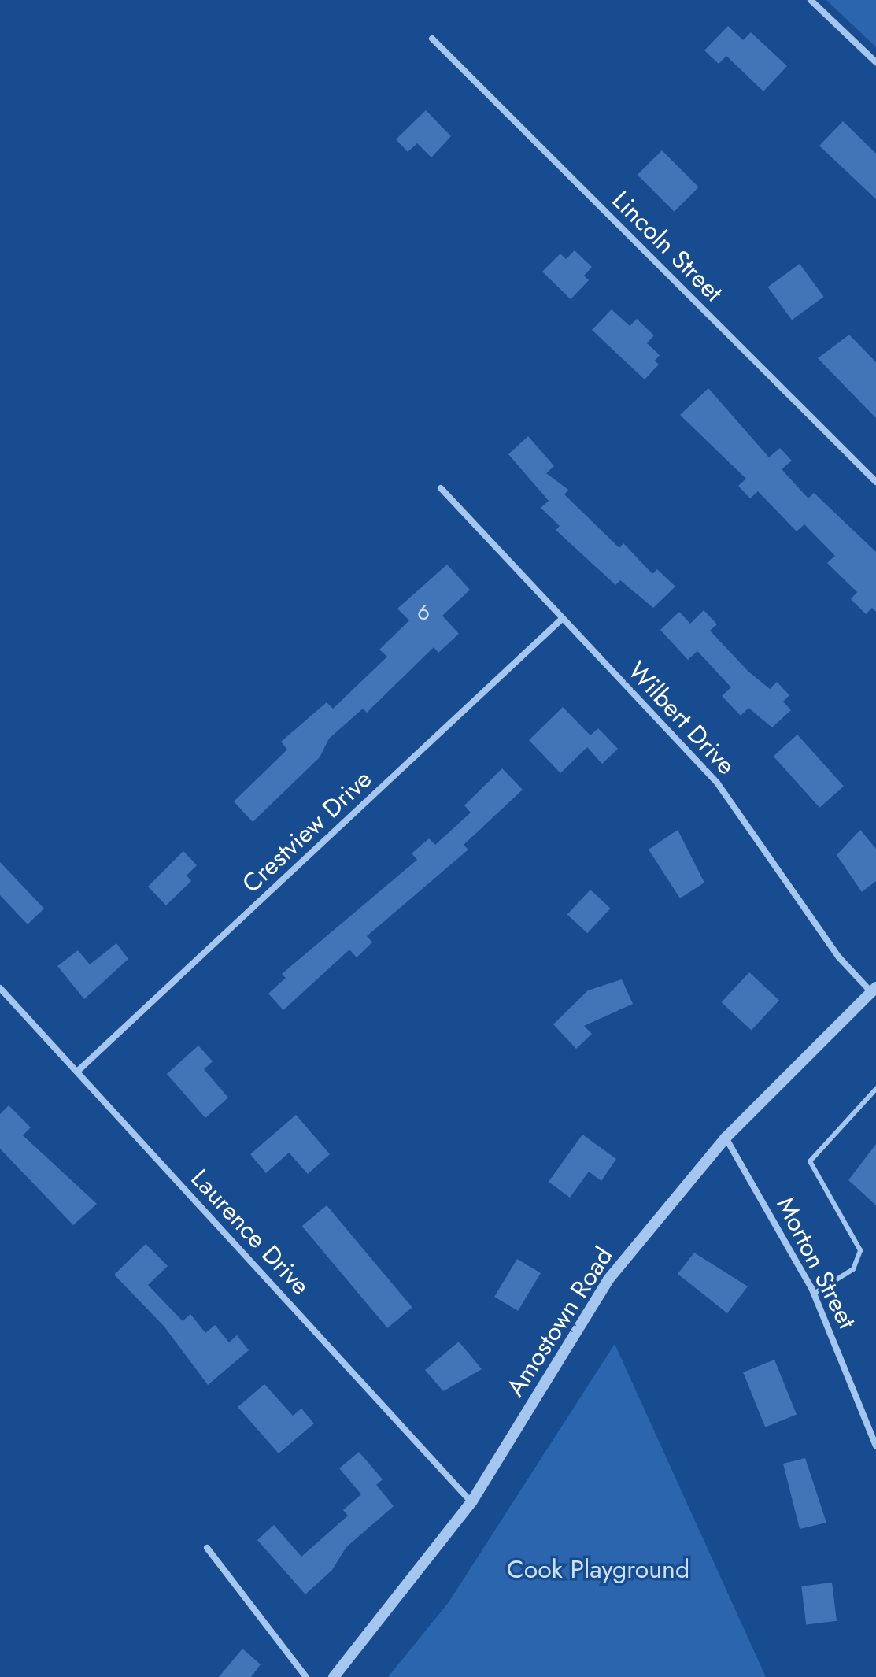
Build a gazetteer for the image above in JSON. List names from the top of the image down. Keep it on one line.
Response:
{"streets":{"street":["Lincoln Street","Wilbert Drive","Crestview Drive","Laurence Drive","Morton Street","Amostown Road"]},"crossings":[["Wilbert Drive","Crestview Drive"],["Wilbert Drive","Amostown Road"],["Crestview Drive","Laurence Drive"],["Laurence Drive","Amostown Road"],["Morton Street","Amostown Road"]],"parks":["Cook Playground"],"house_numbers":["6"]}
